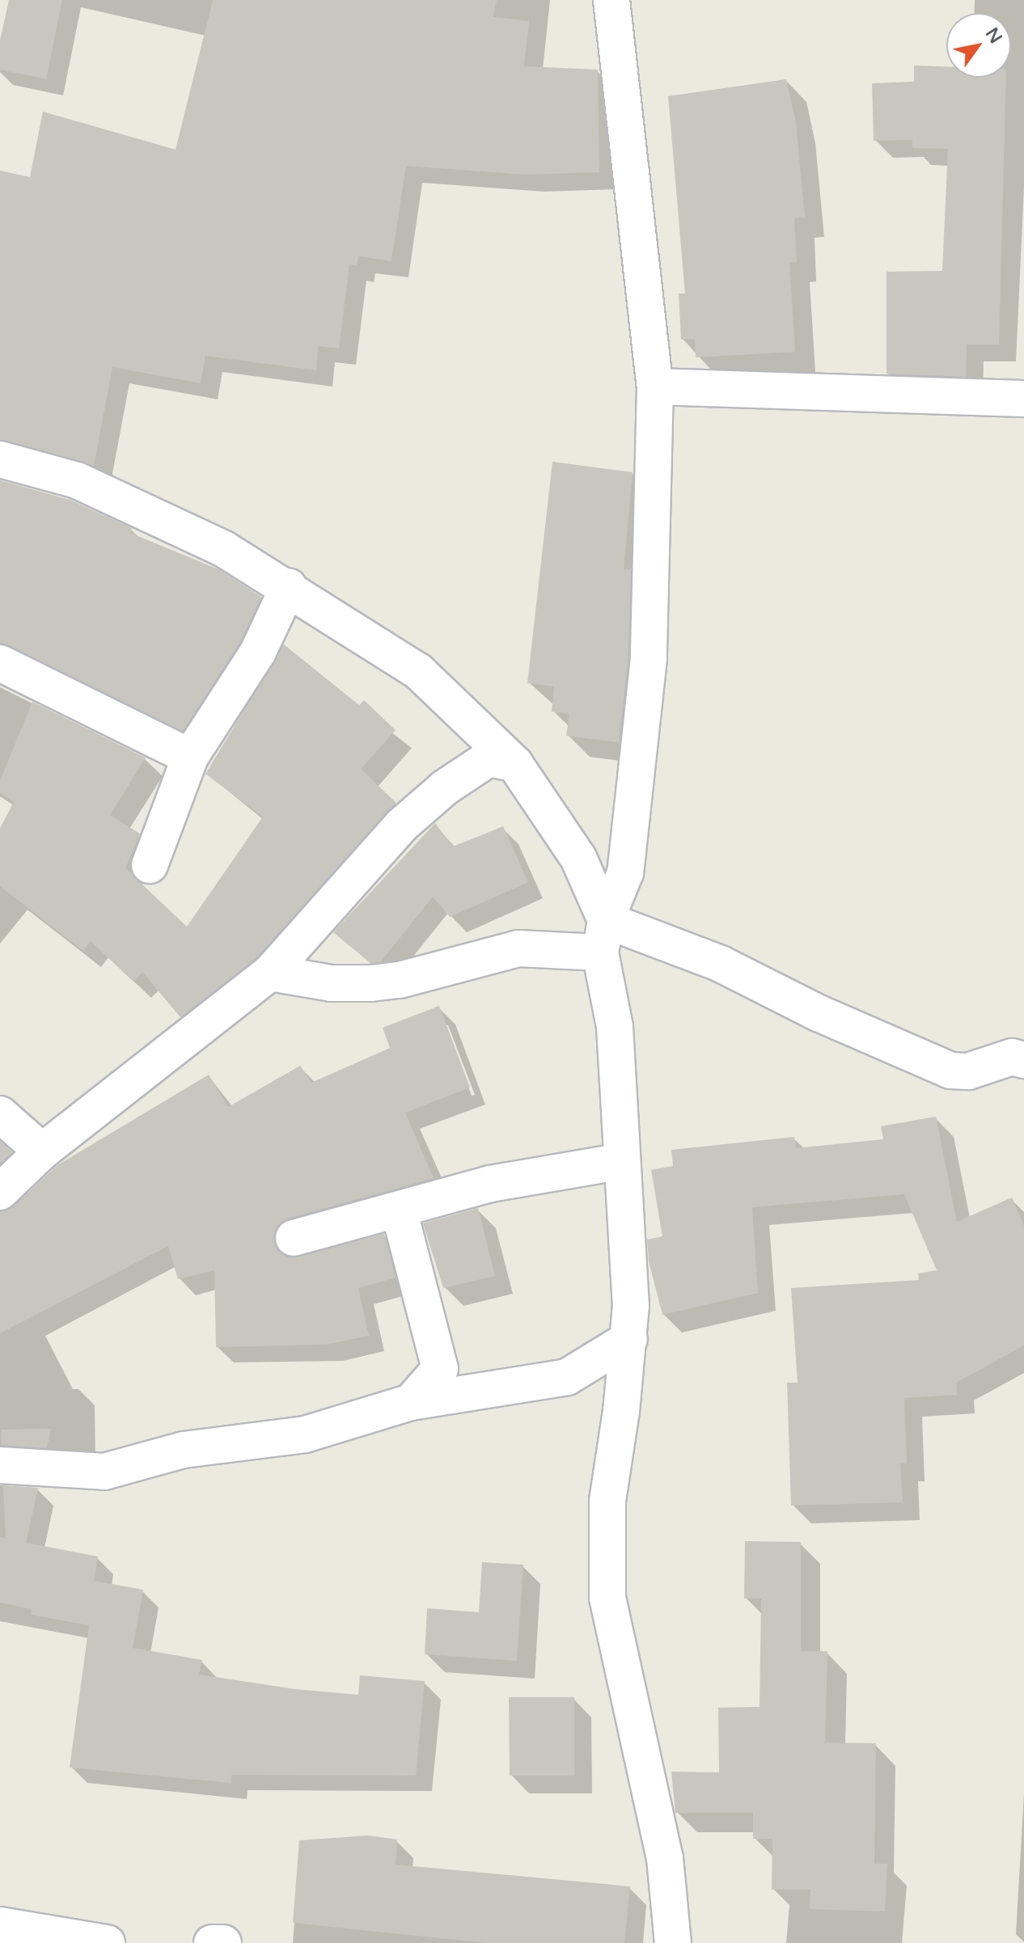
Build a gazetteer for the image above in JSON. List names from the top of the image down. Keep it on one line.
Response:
{"north":"top right"}
